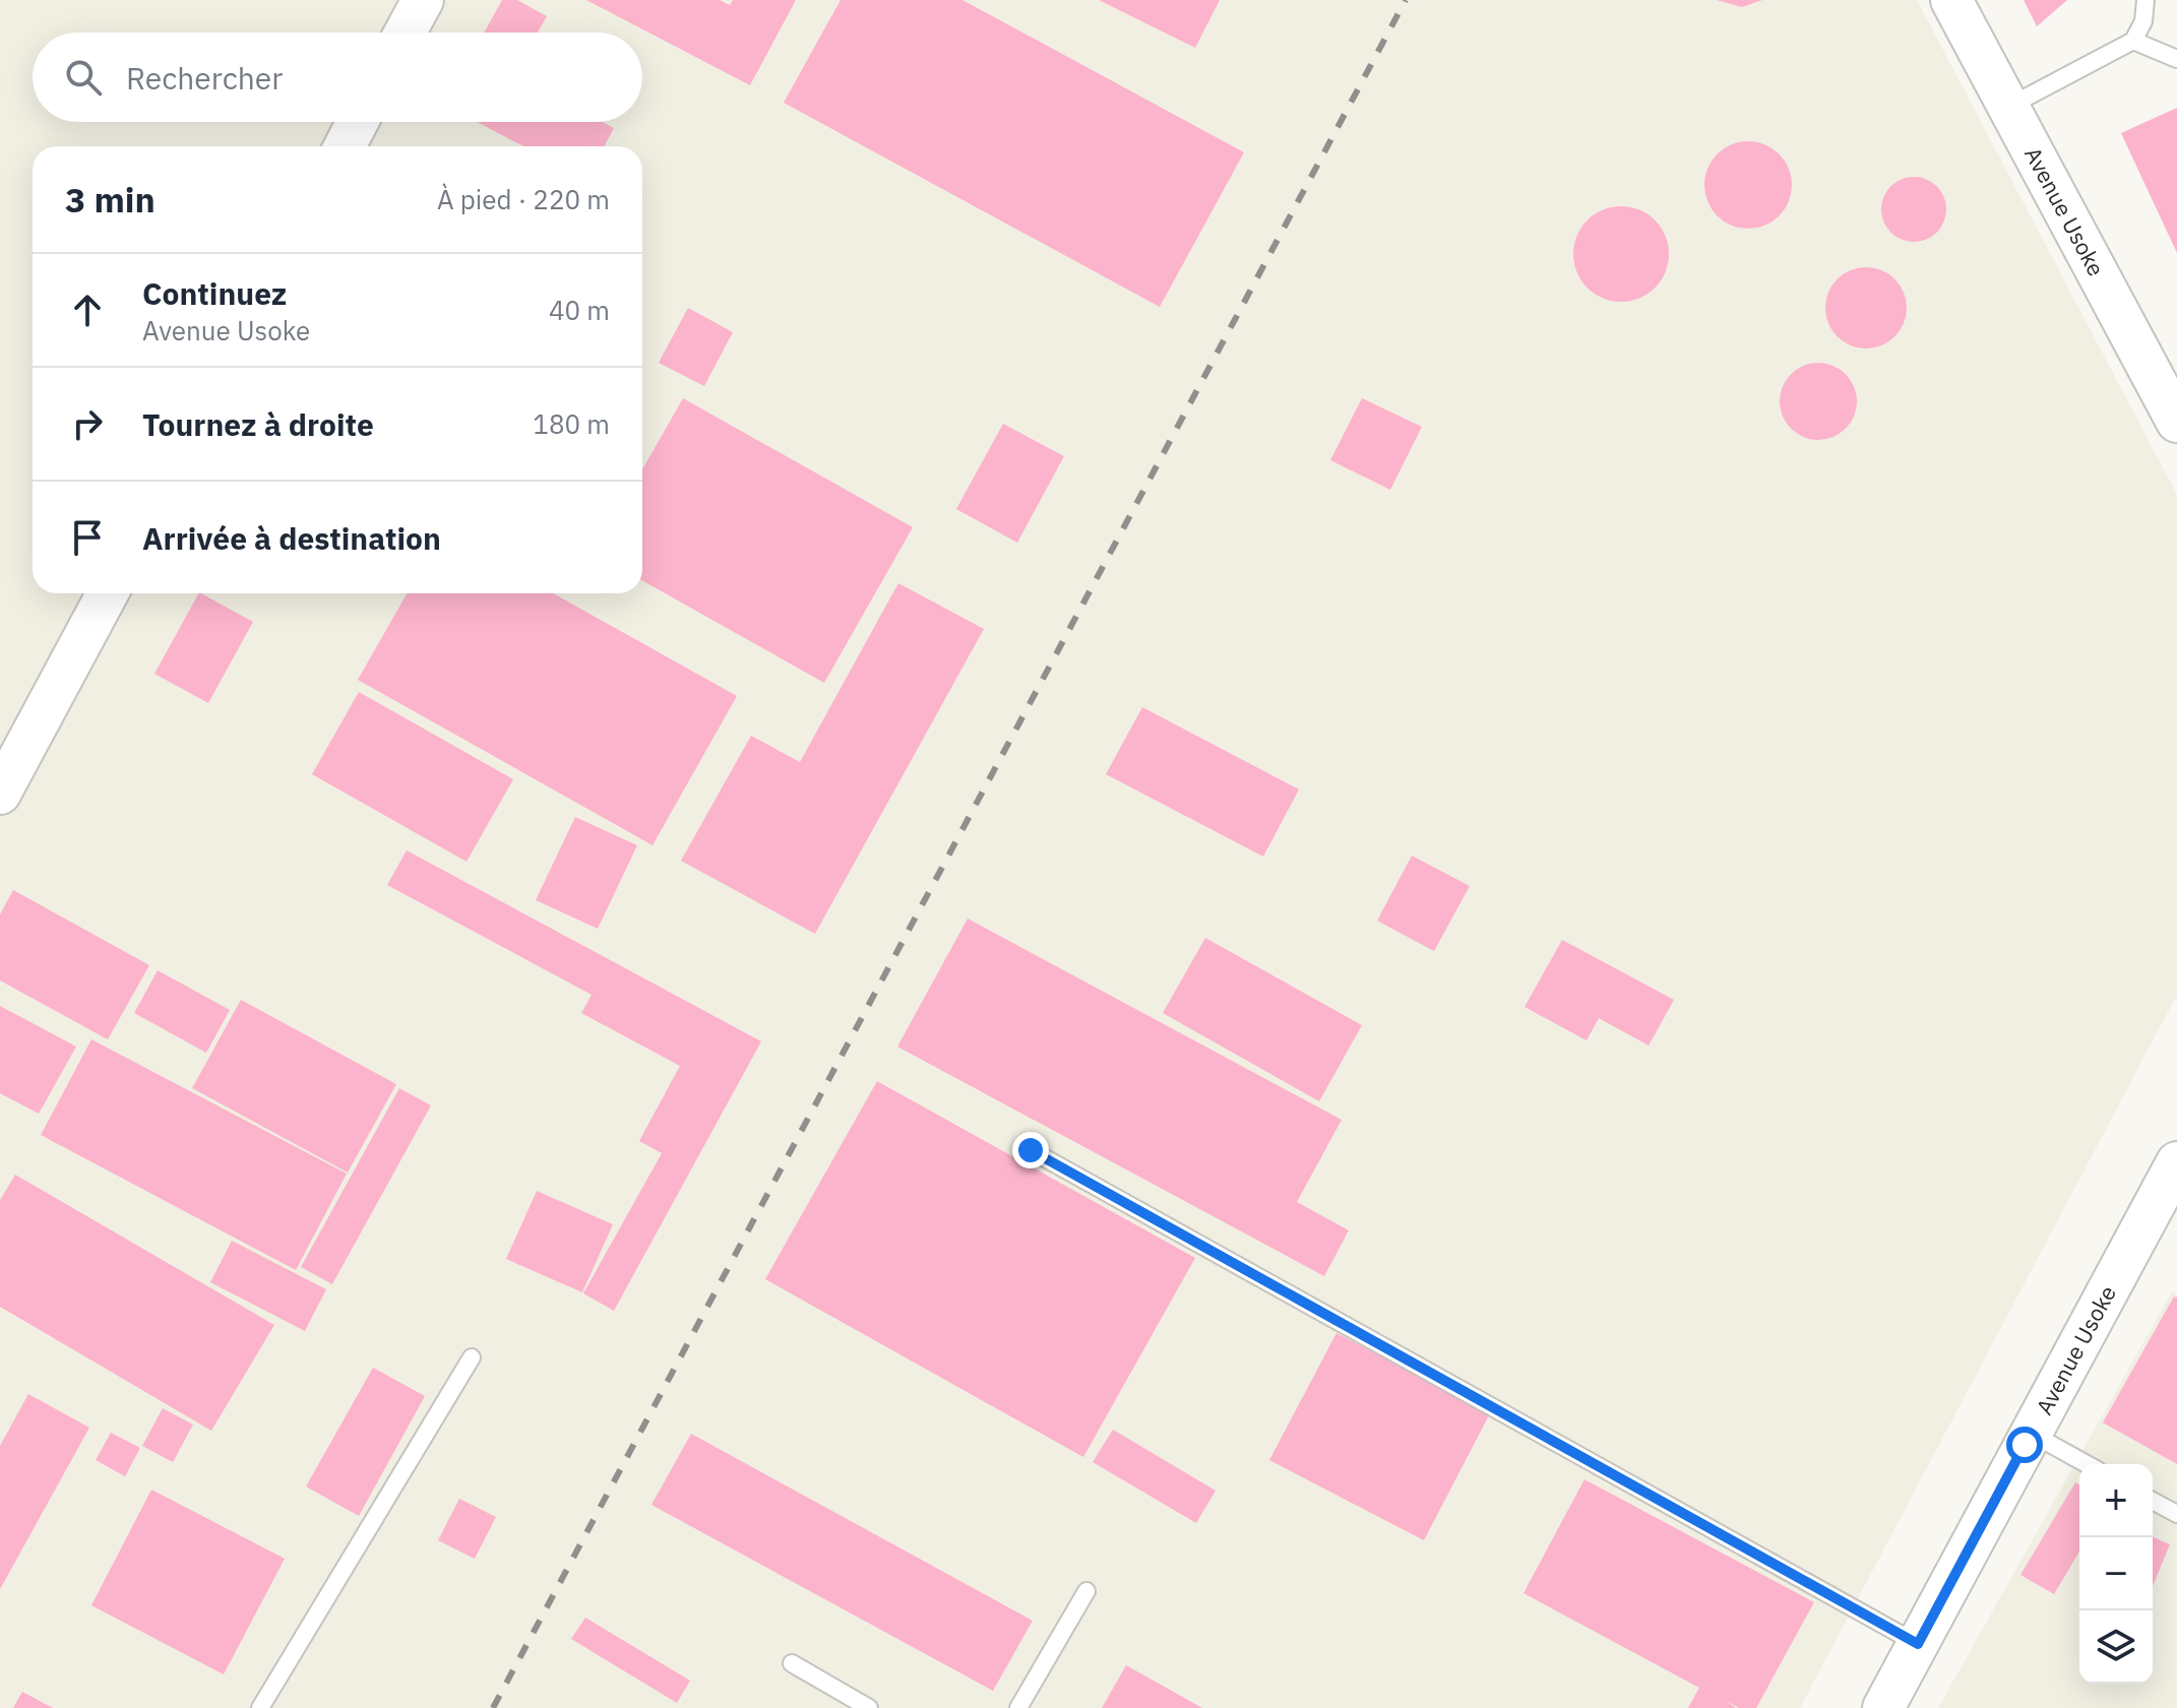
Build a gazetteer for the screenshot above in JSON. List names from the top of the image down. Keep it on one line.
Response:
{"streets":{"street":["Avenue Usoke"]},"page":{"search":"Rechercher","heading":["3 min","À pied · 220 m"],"list":[["Continuez","Avenue Usoke","40 m"],["Tournez à droite","180 m"],"Arrivée à destination"],"map_buttons":["+","−"]}}
